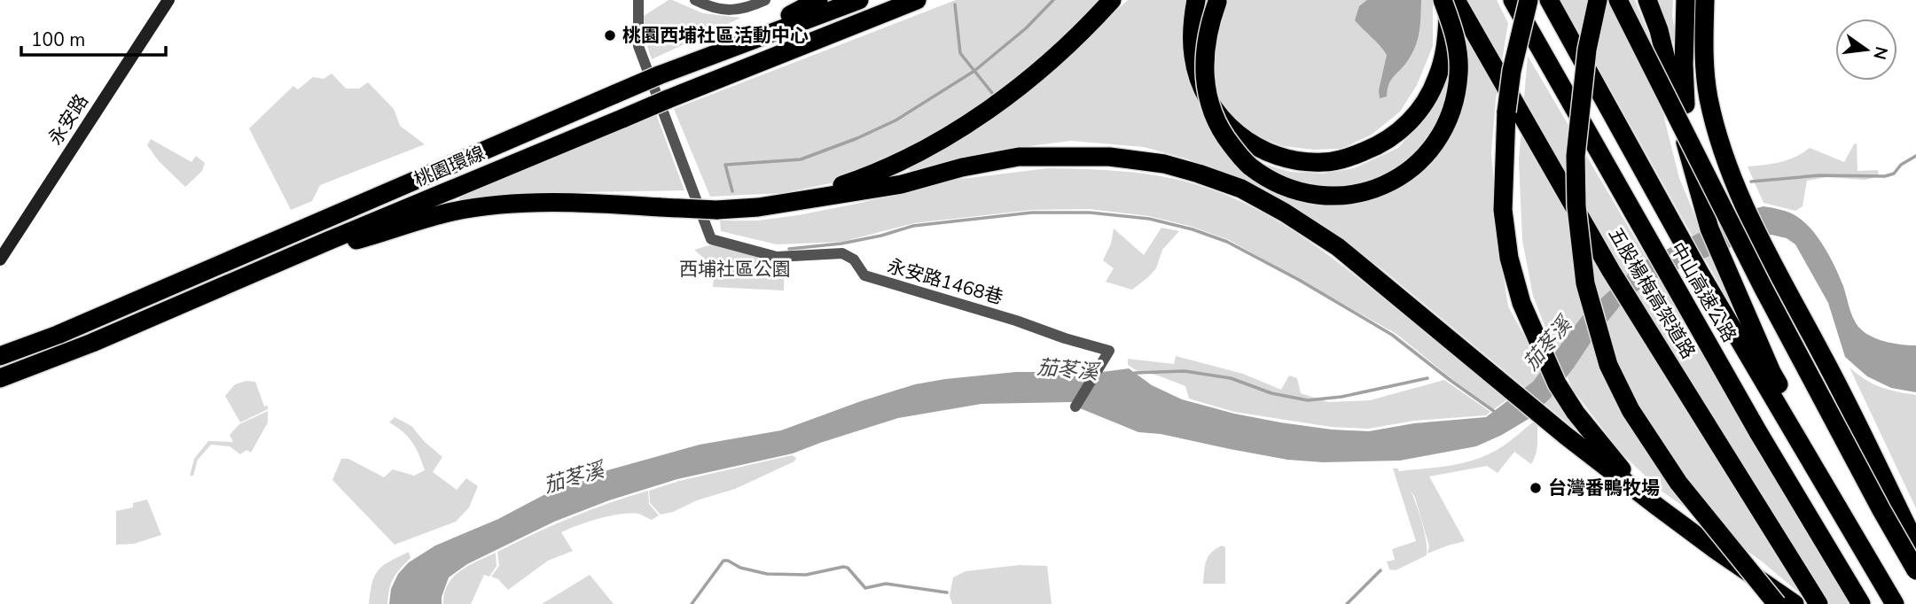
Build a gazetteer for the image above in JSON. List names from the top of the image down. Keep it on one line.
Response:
{"streets":{"highway":["桃園環線","中山高速公路","五股楊梅高架道路"],"main road":["永安路"],"street":["永安路1468巷"]},"water":["茄苳溪"],"parks":["西埔社區公園"],"places":["桃園西埔社區活動中心","台灣番鴨牧場"],"scale_bar":"100 m","north":"right"}
